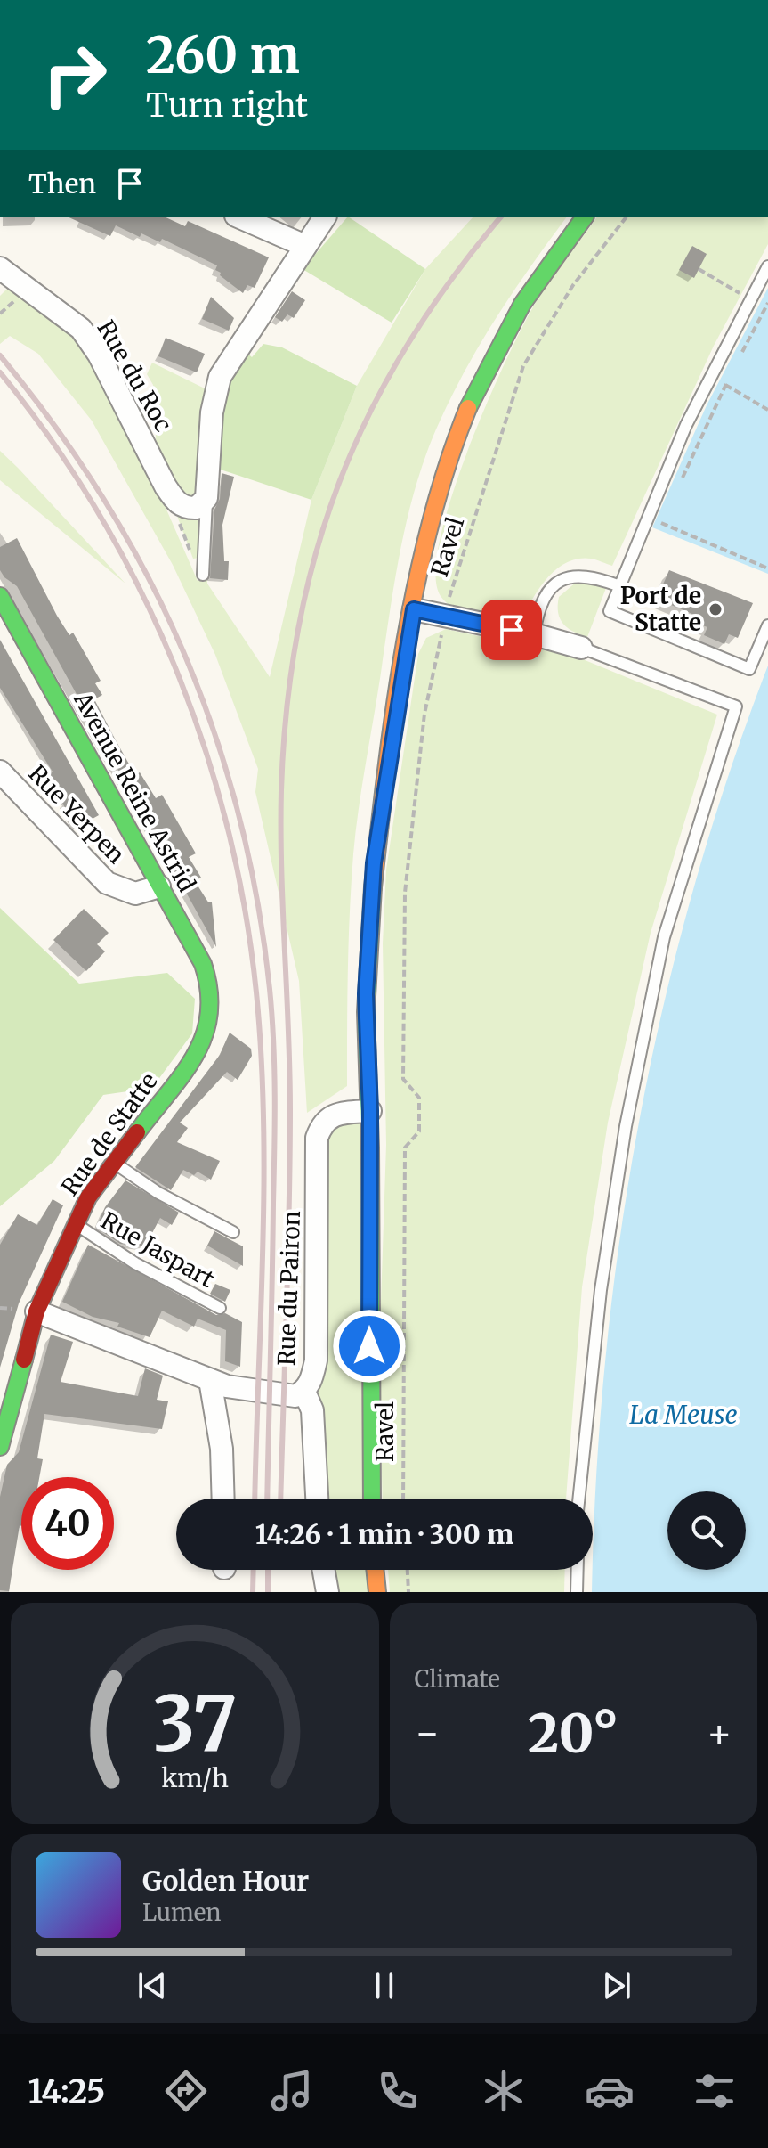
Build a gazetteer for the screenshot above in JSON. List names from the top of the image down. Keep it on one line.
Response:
{"streets":{"street":["Rue du Roc","Avenue Reine Astrid","Rue Yerpen","Rue de Statte","Rue du Pairon"],"lane":["Rue Jaspart"],"path":["Ravel"]},"crossings":[["Avenue Reine Astrid","Rue Yerpen"],["Avenue Reine Astrid","Rue de Statte"],["Rue de Statte","Rue Jaspart"],["Rue de Statte","Rue du Pairon"]],"water":["La Meuse"],"places":["Port de Statte"],"page":{"turn":["260 m","Turn right"],"then":"Then","limit":"40","trip":"14:26 · 1 min · 300 m","tile":"Climate","heat":["−","20°","+"],"song":["Golden Hour","Lumen"],"tabs":"14:25","gauge":["37","km/h"]}}
